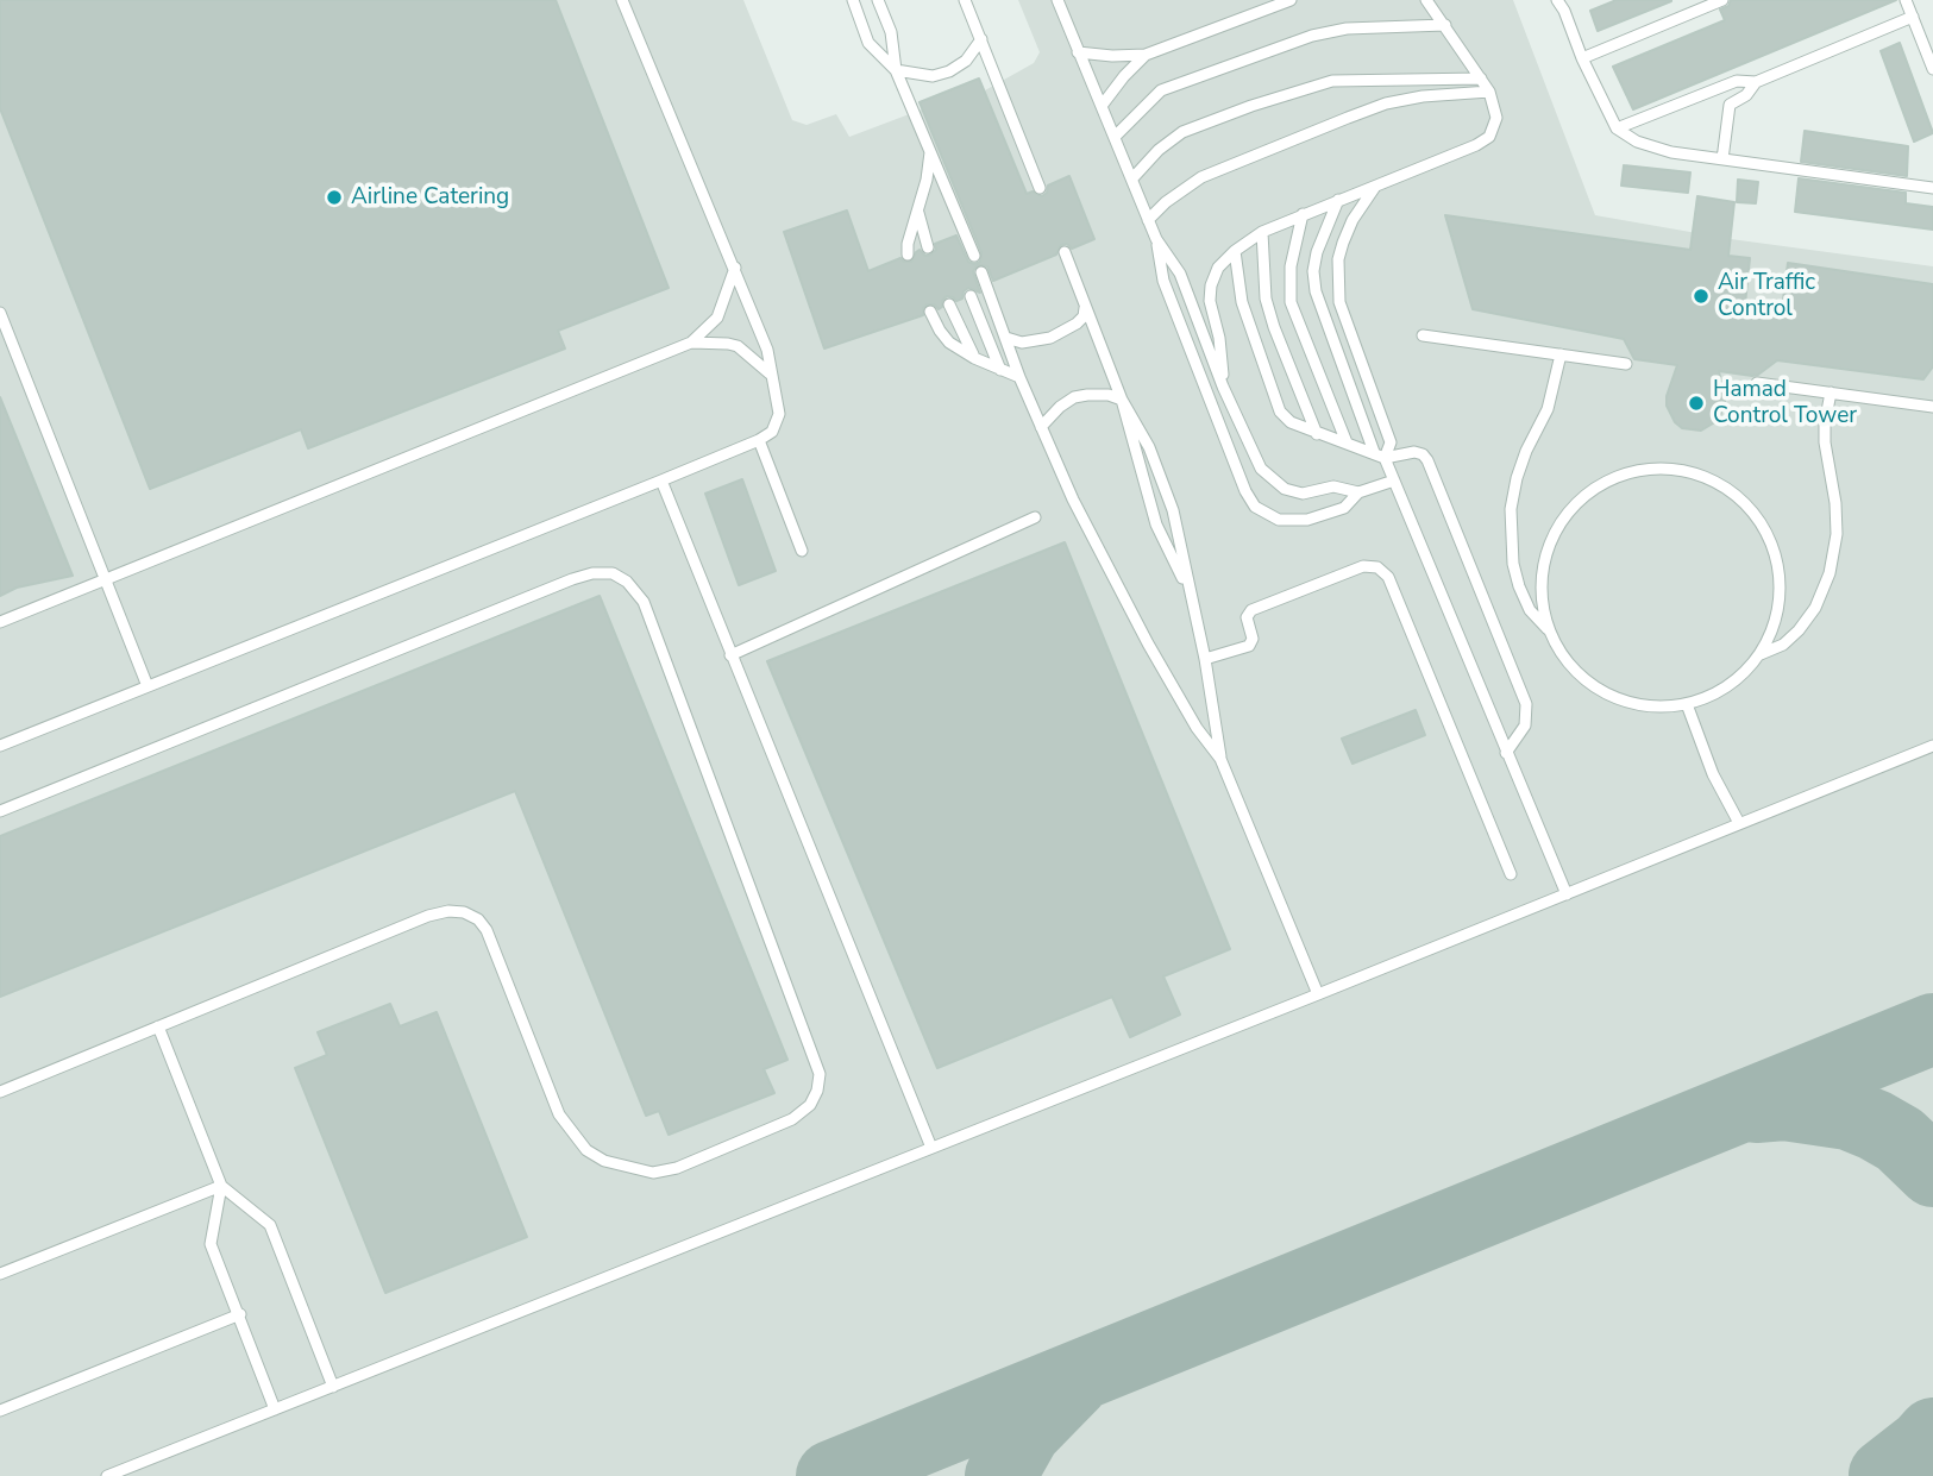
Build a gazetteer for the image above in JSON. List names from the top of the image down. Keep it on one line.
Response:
{"places":["Airline Catering","Air Traffic Control","Hamad Control Tower"]}
